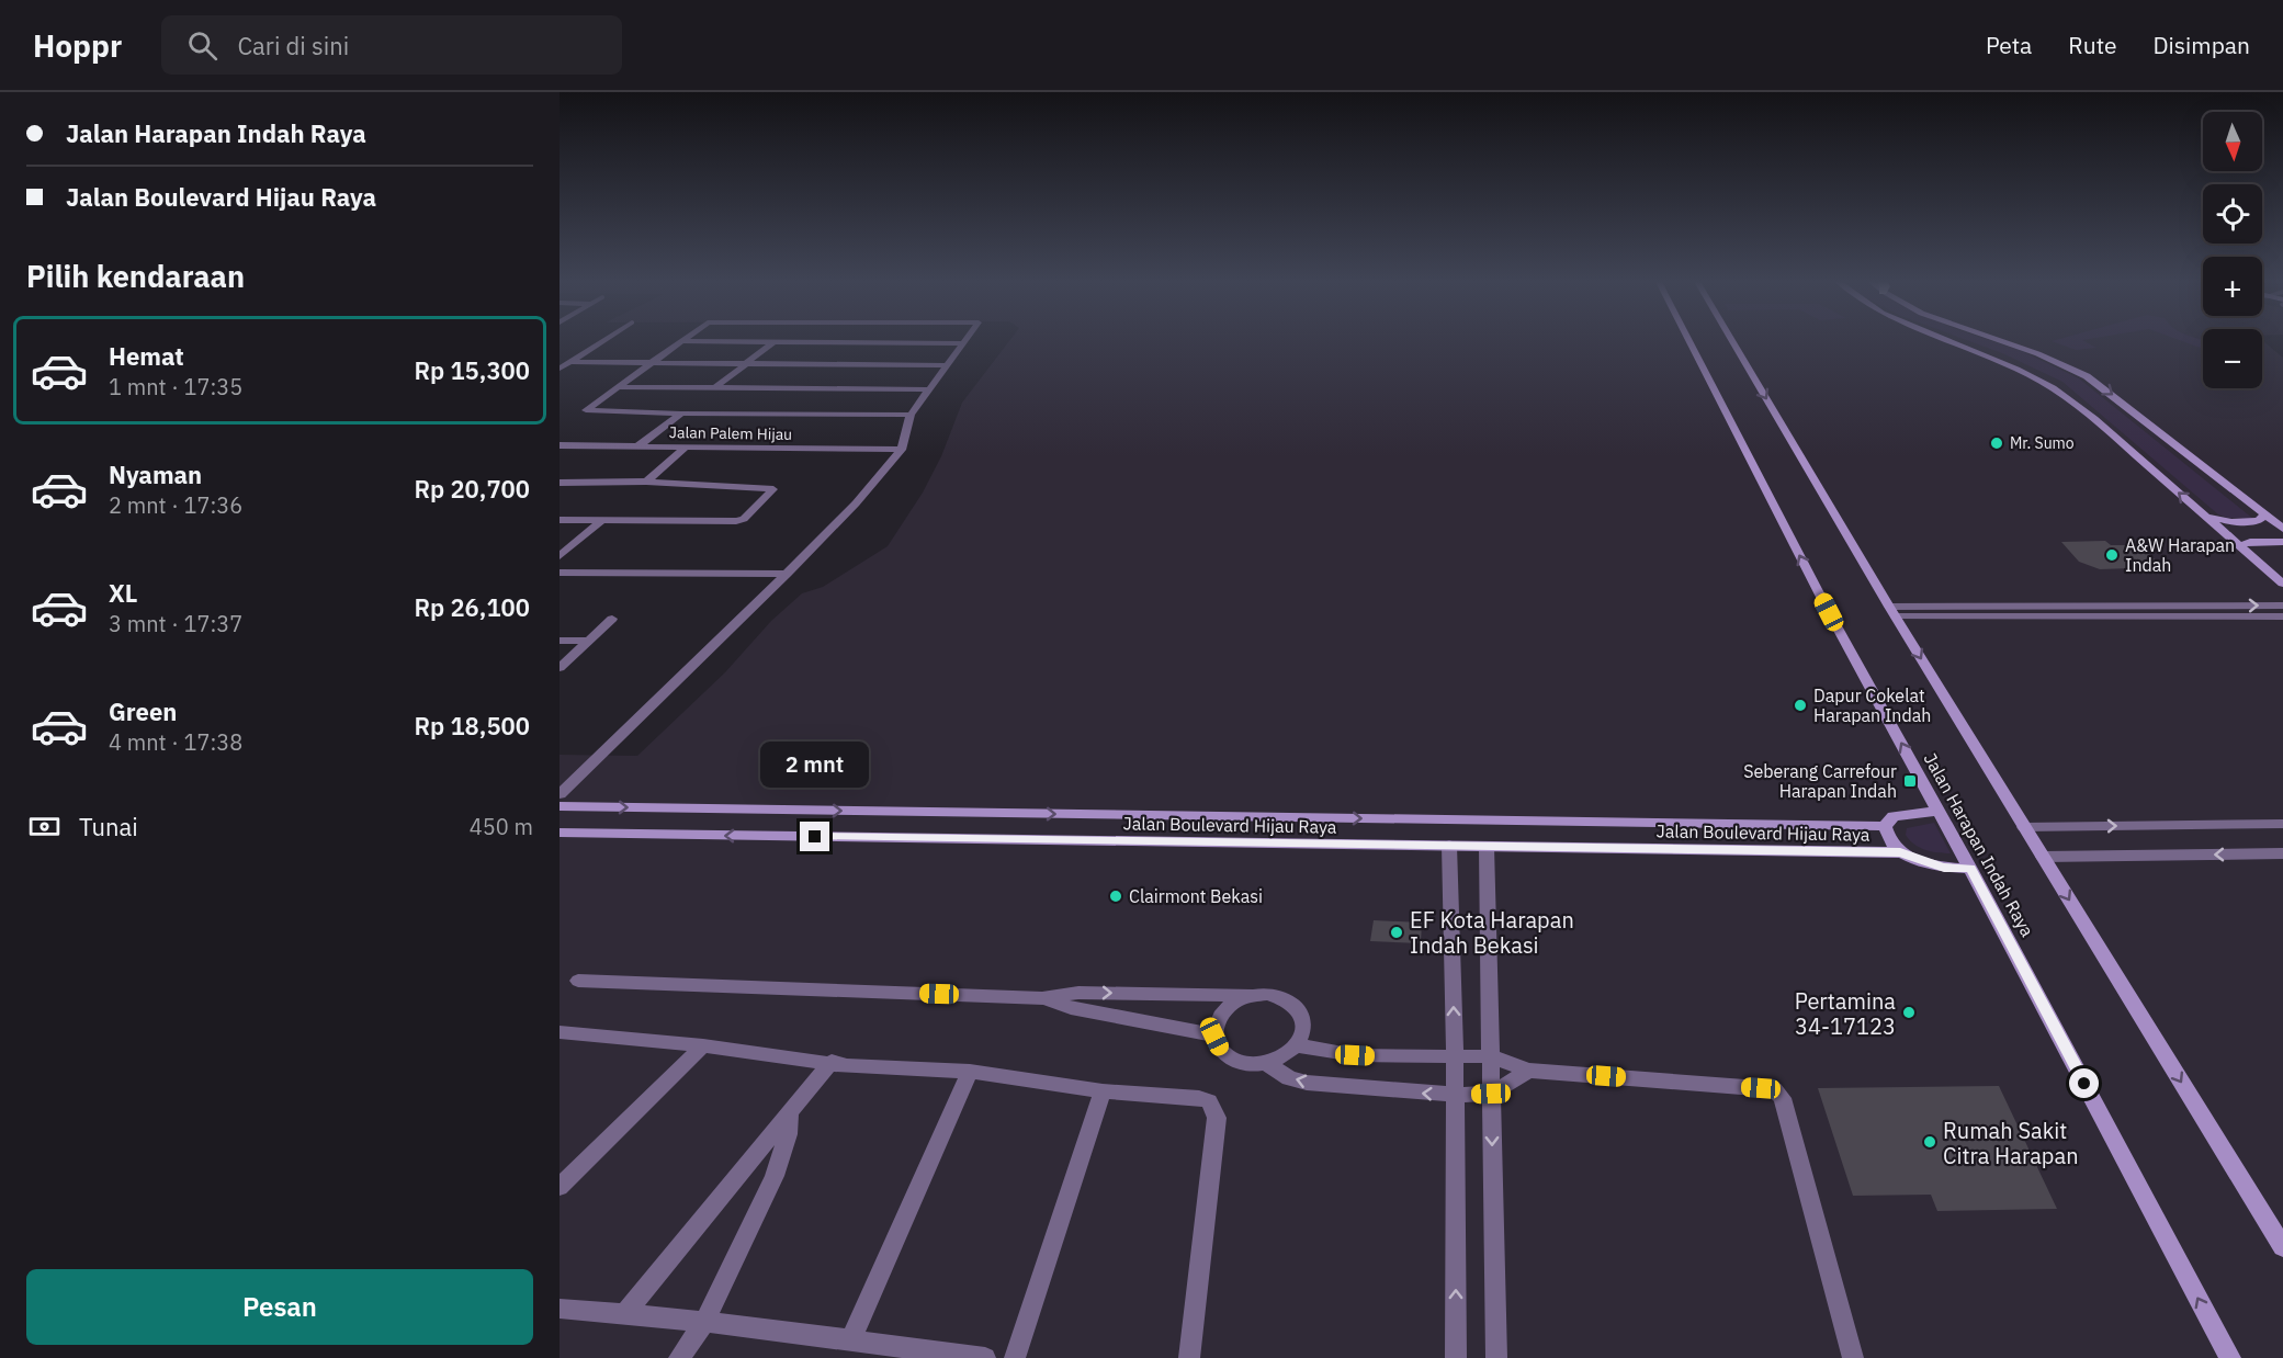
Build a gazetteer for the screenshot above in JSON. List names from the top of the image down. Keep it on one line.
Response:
{"streets":{"street":["Jalan Palem Hijau","Jalan Boulevard Hijau Raya","Jalan Harapan Indah Raya"]},"crossings":[["Jalan Boulevard Hijau Raya","Jalan Harapan Indah Raya"]],"places":{"other":["Mr. Sumo","A&W Harapan Indah","Dapur Cokelat Harapan Indah","Clairmont Bekasi","EF Kota Harapan Indah Bekasi","Pertamina 34-17123","Rumah Sakit Citra Harapan"],"transit":["Seberang Carrefour Harapan Indah"]},"north":"bottom","page":{"header":"Hoppr","search":"Cari di sini","nav":["Peta","Rute","Disimpan"],"banner":["Jalan Harapan Indah Raya","Jalan Boulevard Hijau Raya"],"map_buttons":["+","−"],"heading":"Pilih kendaraan","list":[{"name":"Hemat","note":"1 mnt · 17:35","value":"Rp 15,300"},{"name":"Nyaman","note":"2 mnt · 17:36","value":"Rp 20,700"},{"name":"XL","note":"3 mnt · 17:37","value":"Rp 26,100"},{"name":"Green","note":"4 mnt · 17:38","value":"Rp 18,500"}],"bubble":"2 mnt","pay":["Tunai","450 m"],"buttons":"Pesan"}}
